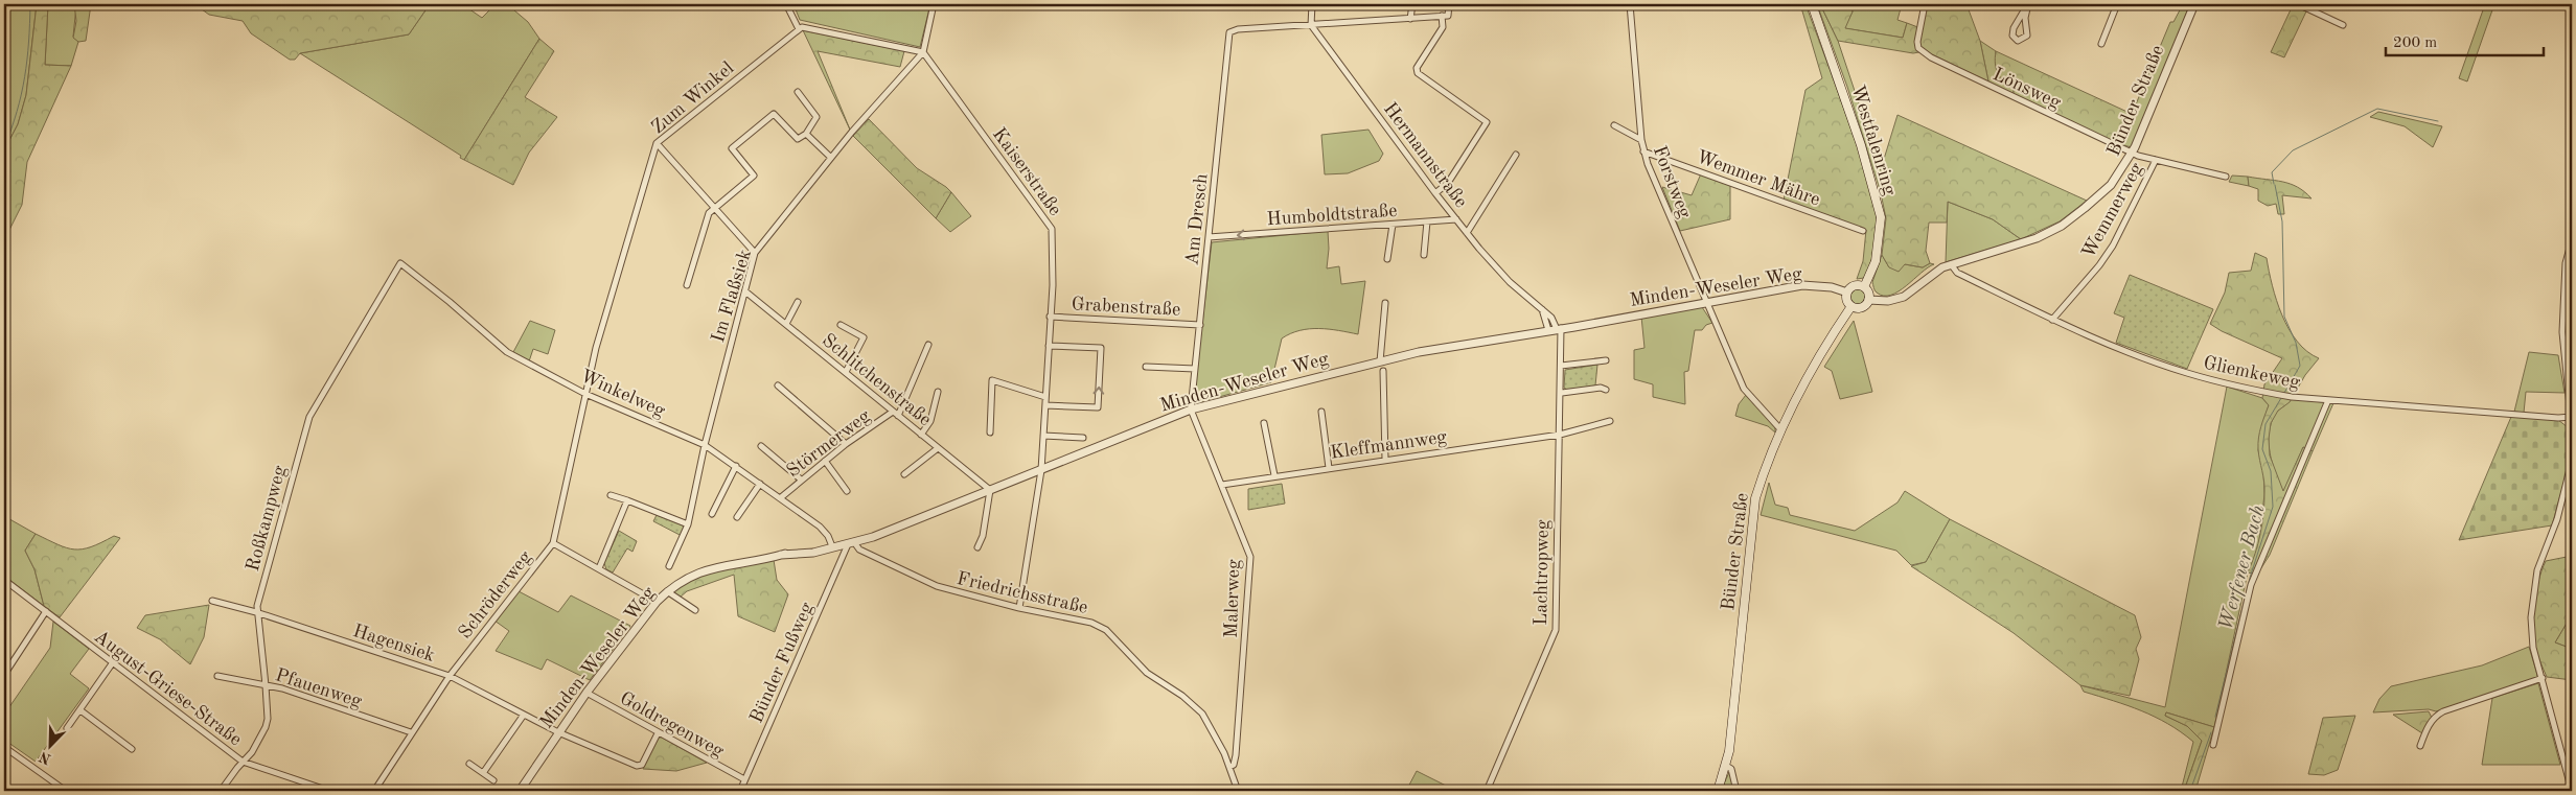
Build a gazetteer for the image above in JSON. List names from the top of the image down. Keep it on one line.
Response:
{"streets":{"main road":["Bünder Straße","Westfalenring"],"street":["Lönsweg","Zum Winkel","Hermannstraße","Kaiserstraße","Wemmer Mähre","Forstweg","Wemmerweg","Humboldtstraße","Am Dresch","Minden-Weseler Weg","Im Flaßsiek","Grabenstraße","Gliemkeweg","Schlitchenstraße","Winkelweg","Störmerweg","Kleffmannweg","Roßkampweg","Lachtropweg","Friedrichsstraße","Schröderweg","Malerweg","Hagensiek","Bünder Fußweg","August-Griese-Straße","Pfauenweg","Goldregenweg"]},"crossings":[["Lönsweg","Bünder Straße"],["Lönsweg","Wemmerweg"],["Zum Winkel","Winkelweg"],["Zum Winkel","Schröderweg"],["Bünder Straße","Westfalenring"],["Bünder Straße","Forstweg"],["Bünder Straße","Minden-Weseler Weg"],["Bünder Straße","Gliemkeweg"],["Westfalenring","Minden-Weseler Weg"],["Hermannstraße","Humboldtstraße"],["Hermannstraße","Am Dresch"],["Hermannstraße","Minden-Weseler Weg"],["Hermannstraße","Lachtropweg"],["Kaiserstraße","Minden-Weseler Weg"],["Kaiserstraße","Im Flaßsiek"],["Kaiserstraße","Grabenstraße"],["Kaiserstraße","Friedrichsstraße"],["Wemmer Mähre","Forstweg"],["Forstweg","Minden-Weseler Weg"],["Wemmerweg","Gliemkeweg"],["Humboldtstraße","Am Dresch"],["Am Dresch","Minden-Weseler Weg"],["Am Dresch","Grabenstraße"],["Am Dresch","Malerweg"],["Minden-Weseler Weg","Schlitchenstraße"],["Minden-Weseler Weg","Winkelweg"],["Minden-Weseler Weg","Lachtropweg"],["Minden-Weseler Weg","Friedrichsstraße"],["Minden-Weseler Weg","Malerweg"],["Minden-Weseler Weg","Hagensiek"],["Minden-Weseler Weg","Bünder Fußweg"],["Minden-Weseler Weg","Goldregenweg"],["Im Flaßsiek","Schlitchenstraße"],["Im Flaßsiek","Winkelweg"],["Schlitchenstraße","Störmerweg"],["Winkelweg","Störmerweg"],["Winkelweg","Roßkampweg"],["Winkelweg","Schröderweg"],["Kleffmannweg","Lachtropweg"],["Kleffmannweg","Malerweg"],["Roßkampweg","Hagensiek"],["Roßkampweg","August-Griese-Straße"],["Roßkampweg","Pfauenweg"],["Friedrichsstraße","Malerweg"],["Friedrichsstraße","Bünder Fußweg"],["Schröderweg","Hagensiek"],["Schröderweg","Pfauenweg"],["Hagensiek","Goldregenweg"],["Bünder Fußweg","Goldregenweg"]],"one_way":["Humboldtstraße"],"water":["Werfener Bach"],"scale_bar":"200 m","north":"bottom left"}
